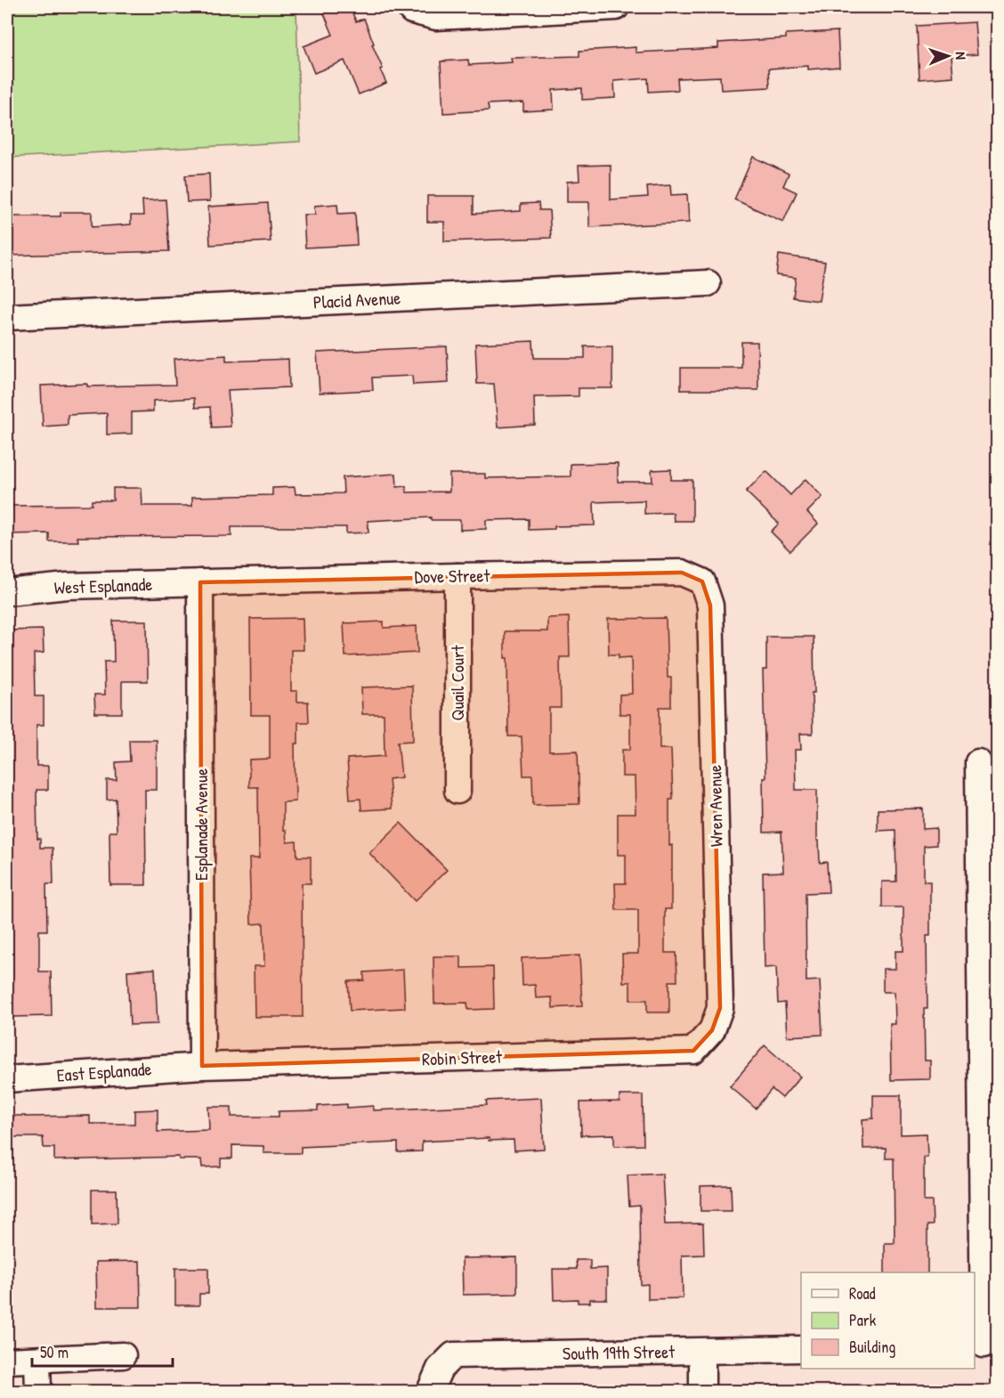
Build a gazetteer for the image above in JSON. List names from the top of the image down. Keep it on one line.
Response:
{"streets":{"street":["Placid Avenue","Dove Street","West Esplanade","Quail Court","Wren Avenue","Esplanade Avenue","Robin Street","East Esplanade","South 19th Street"]},"crossings":[["Dove Street","West Esplanade"],["Dove Street","Quail Court"],["Dove Street","Wren Avenue"],["Dove Street","Esplanade Avenue"],["West Esplanade","Esplanade Avenue"],["Wren Avenue","Robin Street"],["Esplanade Avenue","Robin Street"],["Esplanade Avenue","East Esplanade"],["Robin Street","East Esplanade"]],"legend":["Road","Park","Building"],"scale_bar":"50 m","north":"right"}
